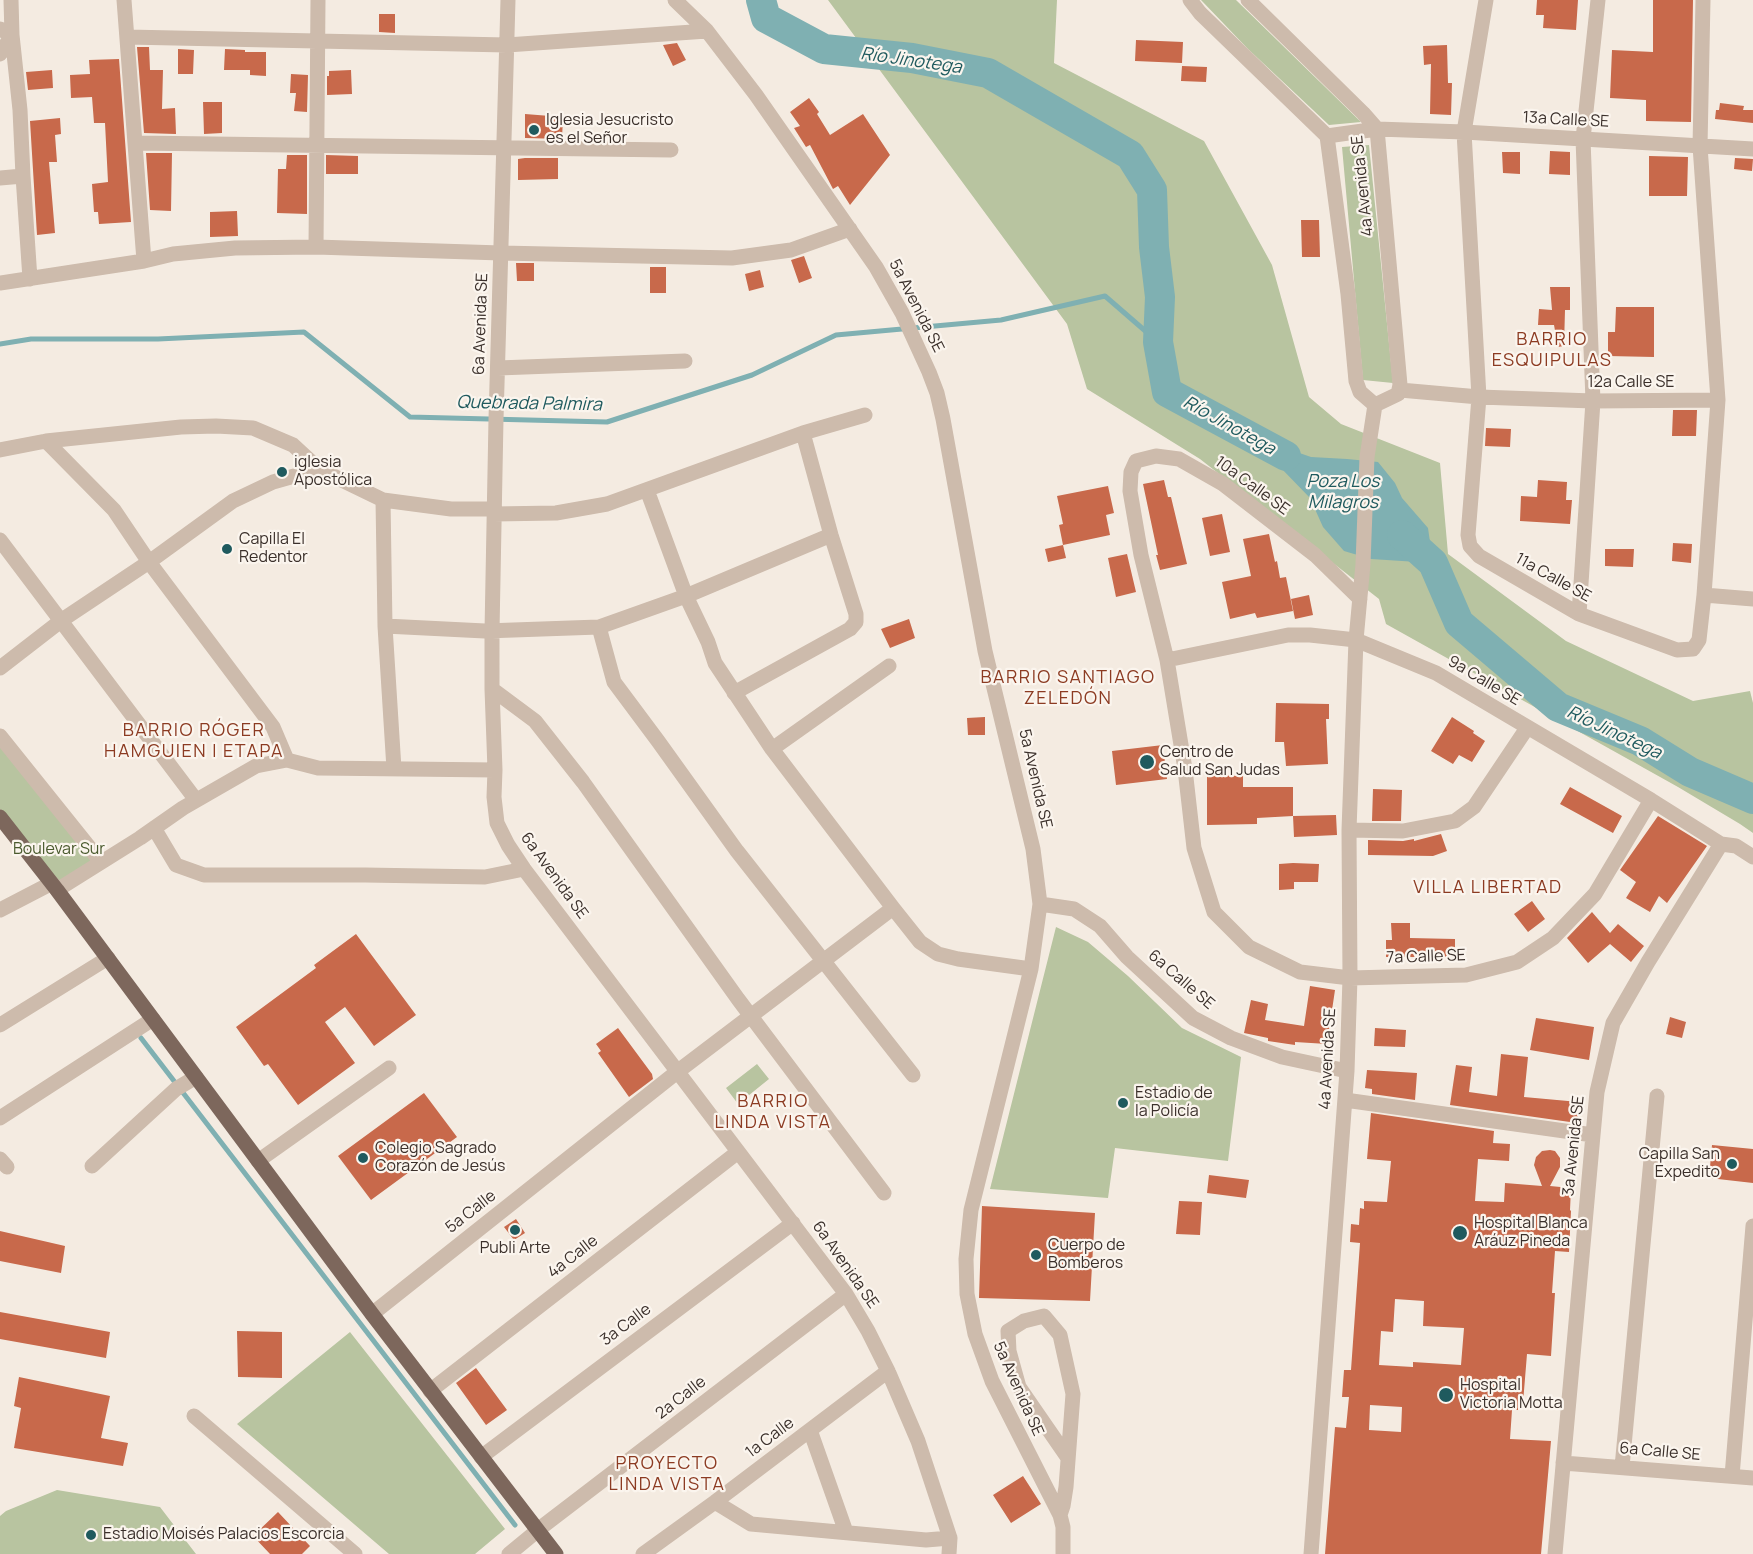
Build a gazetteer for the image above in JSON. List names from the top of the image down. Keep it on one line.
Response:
{"streets":{"street":["13a Calle SE","4a Avenida SE","5a Avenida SE","6a Avenida SE","12a Calle SE","10a Calle SE","11a Calle SE","9a Calle SE","7a Calle SE","6a Calle SE","3a Avenida SE","5a Calle","4a Calle","3a Calle","2a Calle","1a Calle"]},"crossings":[["13a Calle SE","4a Avenida SE"],["4a Avenida SE","12a Calle SE"],["4a Avenida SE","10a Calle SE"],["4a Avenida SE","9a Calle SE"],["4a Avenida SE","7a Calle SE"],["4a Avenida SE","6a Calle SE"],["5a Avenida SE","6a Calle SE"],["6a Avenida SE","5a Calle"],["6a Avenida SE","4a Calle"],["6a Avenida SE","3a Calle"],["6a Avenida SE","2a Calle"],["6a Avenida SE","1a Calle"],["12a Calle SE","11a Calle SE"],["10a Calle SE","9a Calle SE"],["10a Calle SE","7a Calle SE"],["9a Calle SE","7a Calle SE"],["9a Calle SE","3a Avenida SE"],["6a Calle SE","3a Avenida SE"]],"districts":["BARRIO ESQUIPULAS","BARRIO SANTIAGO ZELEDÓN","BARRIO RÓGER HAMGUIEN I ETAPA","VILLA LIBERTAD","BARRIO LINDA VISTA","PROYECTO LINDA VISTA"],"water":["Río Jinotega","Quebrada Palmira","Poza Los Milagros"],"parks":["Boulevar Sur"],"places":["Iglesia Jesucristo es el Señor","iglesia Apostólica","Capilla El Redentor","Centro de Salud San Judas","Estadio de la Policía","Colegio Sagrado Corazón de Jesús","Capilla San Expedito","Publi Arte","Hospital Blanca Aráuz Pineda","Cuerpo de Bomberos","Hospital Victoria Motta","Estadio Moisés Palacios Escorcia"]}
